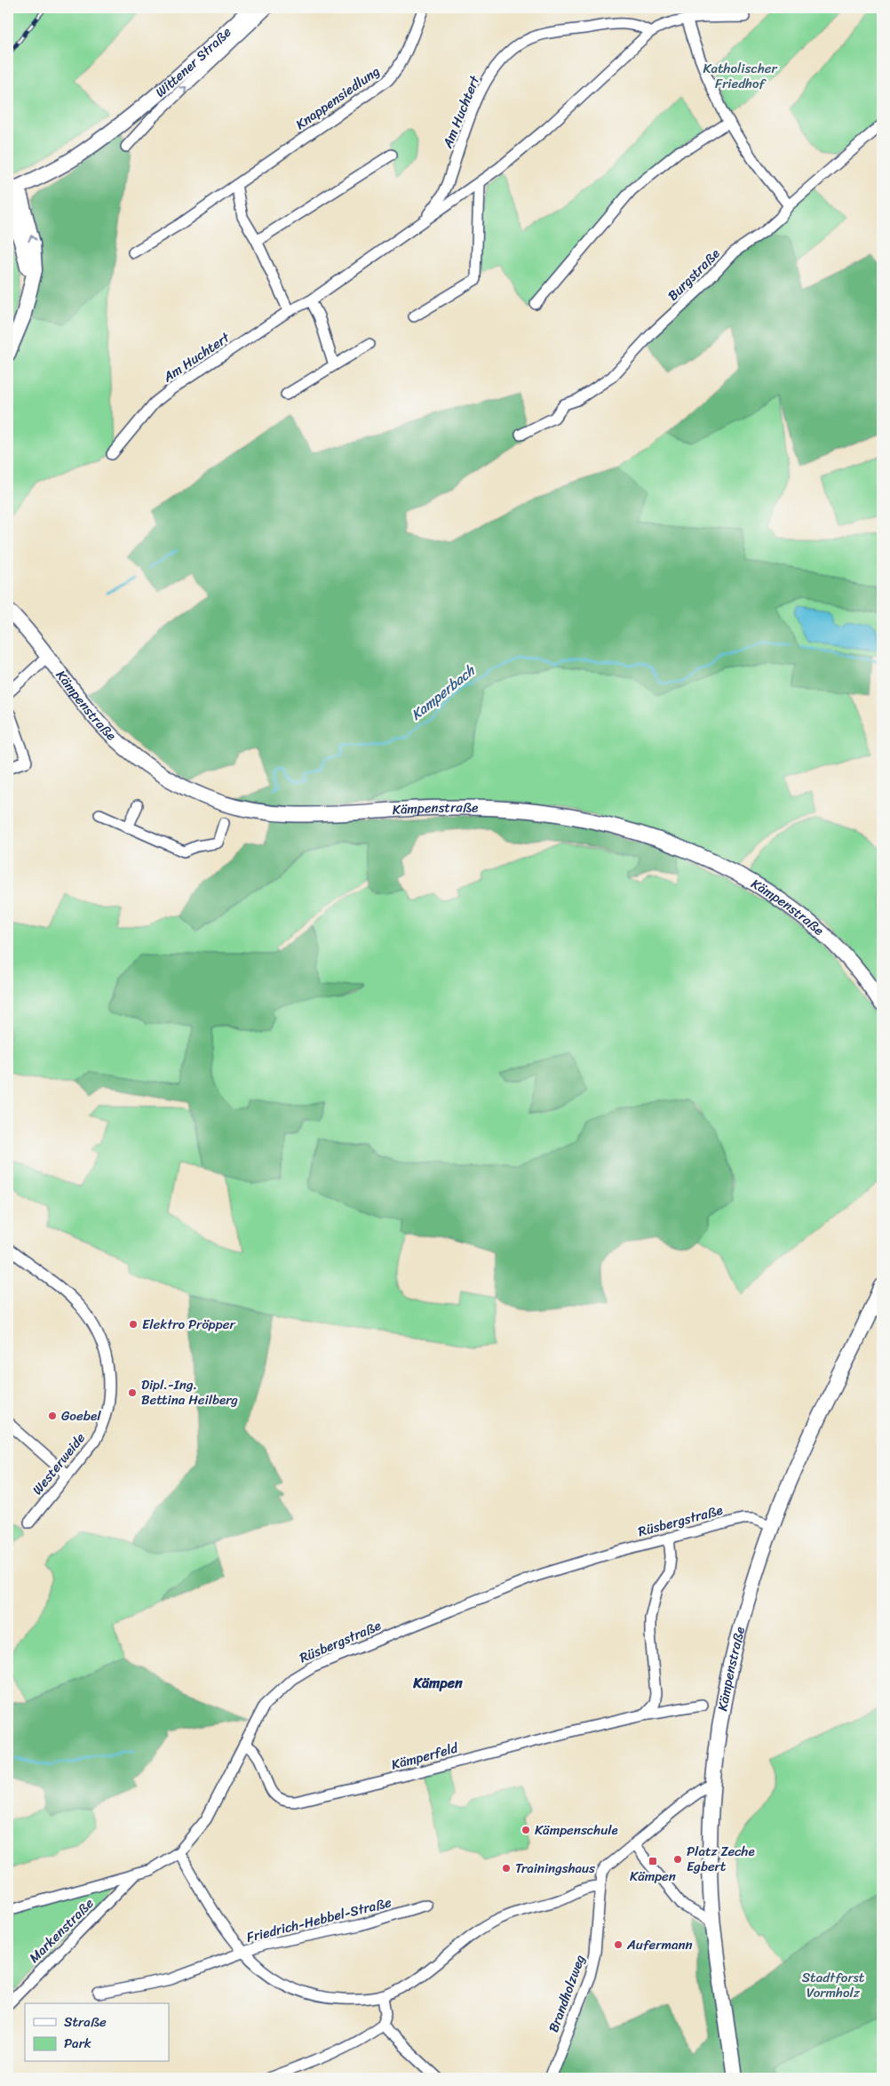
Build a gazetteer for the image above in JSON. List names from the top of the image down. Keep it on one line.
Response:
{"streets":{"street":["Wittener Straße","Knappensiedlung","Am Huchtert","Burgstraße","Kämpenstraße","Westerweide","Rüsbergstraße","Kämperfeld","Friedrich-Hebbel-Straße","Markenstraße","Brandholzweg"]},"crossings":[["Kämpenstraße","Rüsbergstraße"],["Kämpenstraße","Brandholzweg"],["Rüsbergstraße","Kämperfeld"],["Rüsbergstraße","Markenstraße"]],"districts":["Kämpen"],"water":["Kamperbach"],"parks":["Katholischer Friedhof","Stadtforst Vormholz"],"places":{"other":["Elektro Pröpper","Dipl.-Ing. Bettina Heilberg","Goebel","Kämpenschule","Platz Zeche Egbert","Trainingshaus","Aufermann"],"transit":["Kämpen"]},"legend":["Straße","Park"]}
